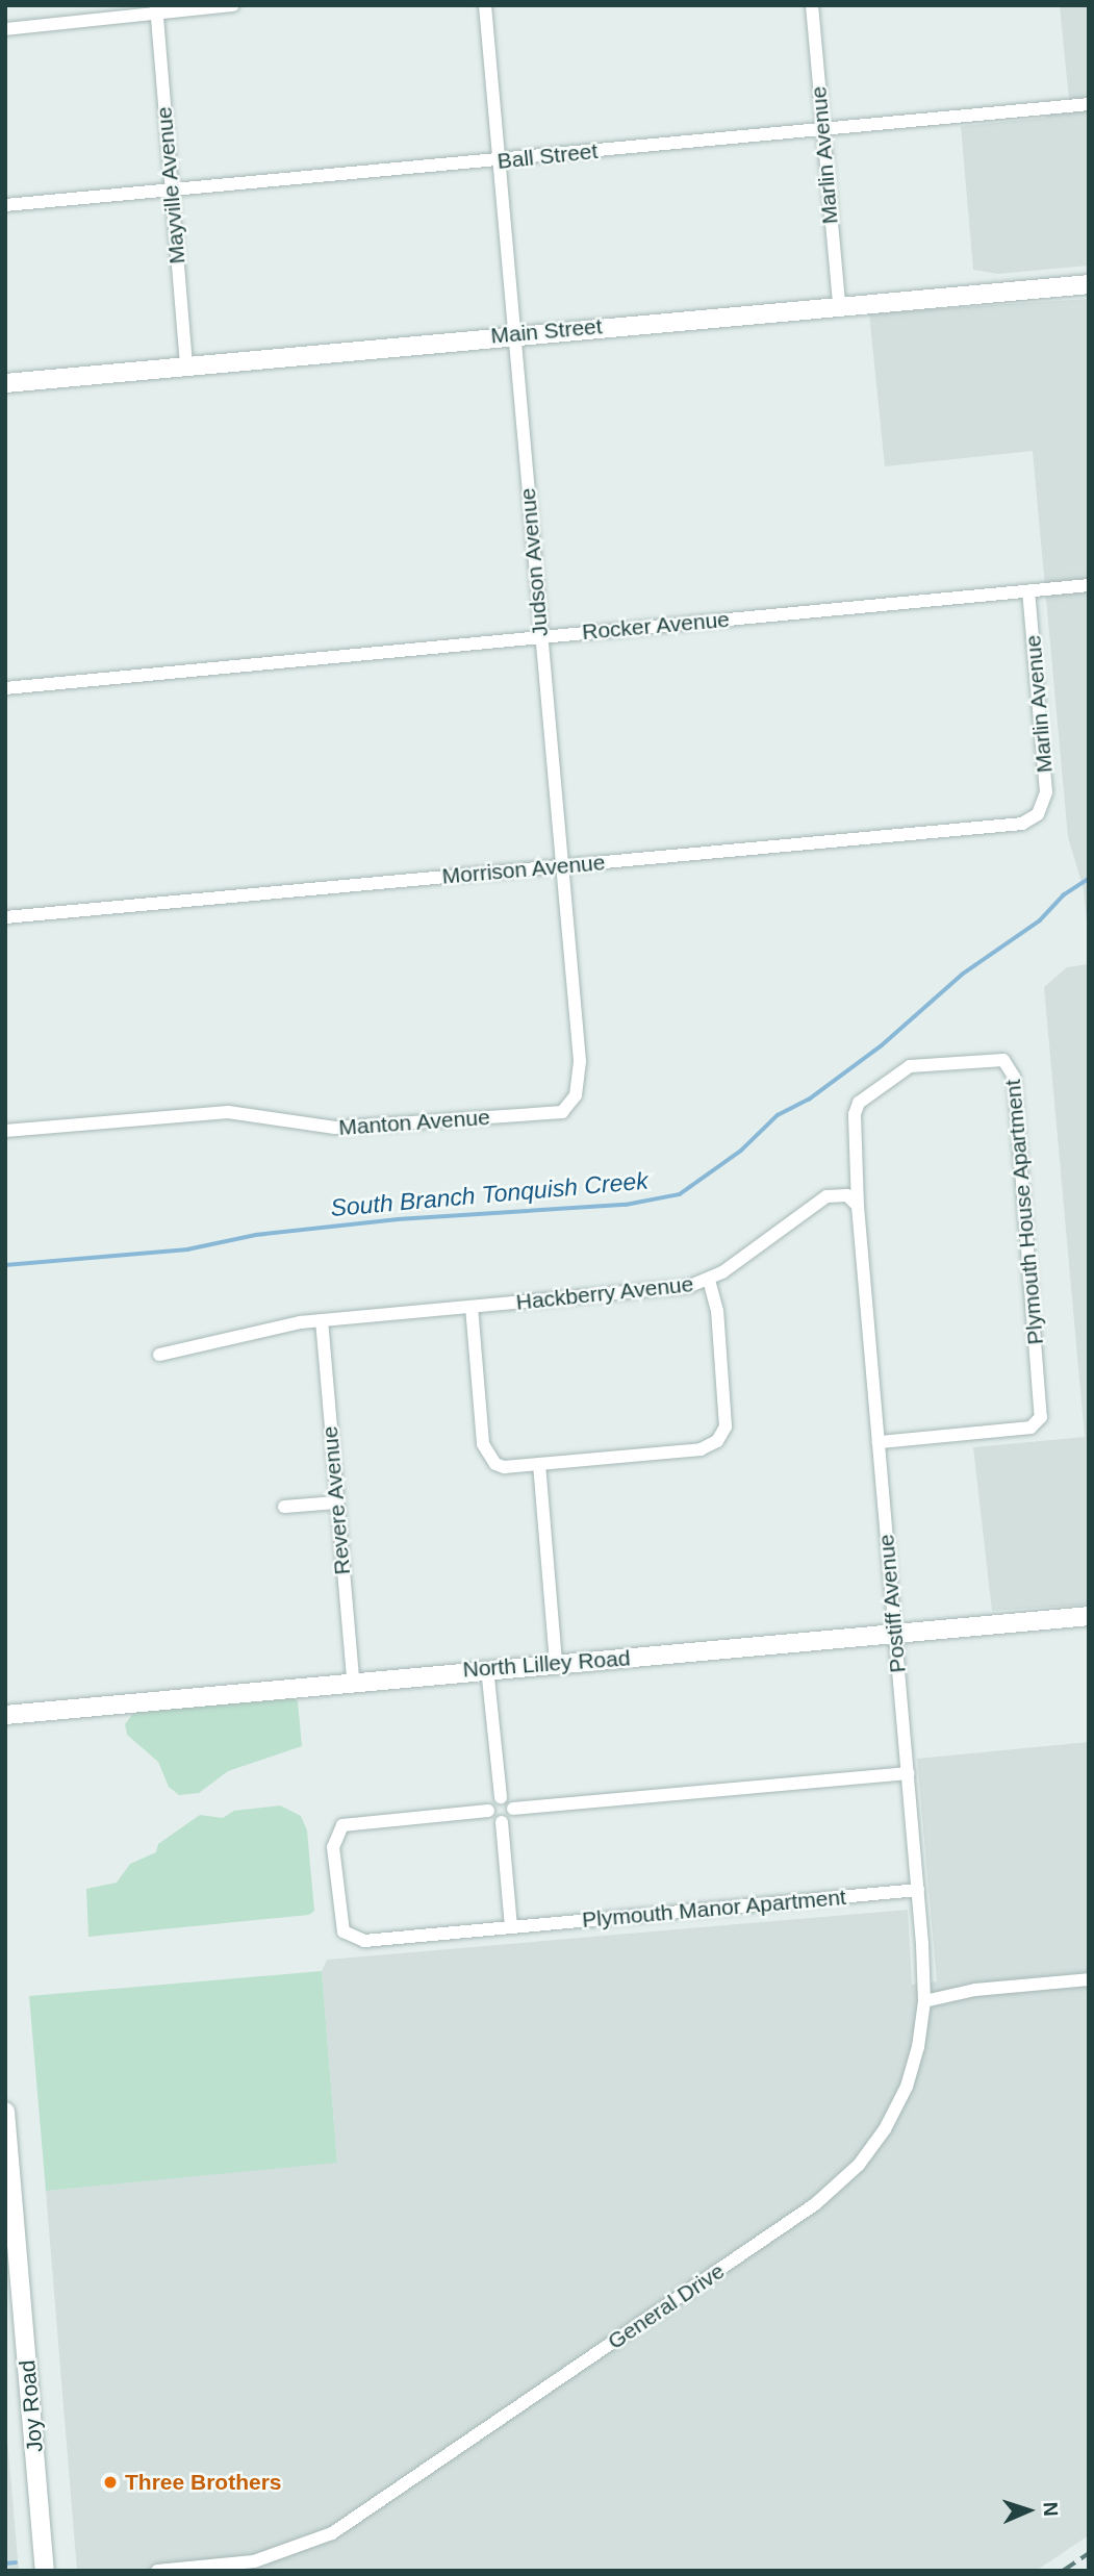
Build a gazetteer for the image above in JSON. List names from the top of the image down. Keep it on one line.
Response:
{"streets":{"street":["Marlin Avenue","Ball Street","Mayville Avenue","Main Street","Judson Avenue","Rocker Avenue","Morrison Avenue","Manton Avenue","Plymouth House Apartment","Hackberry Avenue","Revere Avenue","Postiff Avenue","North Lilley Road","Plymouth Manor Apartment","General Drive","Joy Road"]},"crossings":[["Marlin Avenue","Ball Street"],["Marlin Avenue","Main Street"],["Marlin Avenue","Rocker Avenue"],["Marlin Avenue","Morrison Avenue"],["Ball Street","Mayville Avenue"],["Ball Street","Judson Avenue"],["Mayville Avenue","Main Street"],["Main Street","Judson Avenue"],["Judson Avenue","Rocker Avenue"],["Judson Avenue","Morrison Avenue"],["Judson Avenue","Manton Avenue"],["Plymouth House Apartment","Hackberry Avenue"],["Plymouth House Apartment","Postiff Avenue"],["Hackberry Avenue","Revere Avenue"],["Hackberry Avenue","Postiff Avenue"],["Revere Avenue","North Lilley Road"],["Postiff Avenue","North Lilley Road"],["Postiff Avenue","Plymouth Manor Apartment"],["Postiff Avenue","General Drive"]],"water":["South Branch Tonquish Creek"],"places":["Three Brothers"],"north":"right"}
